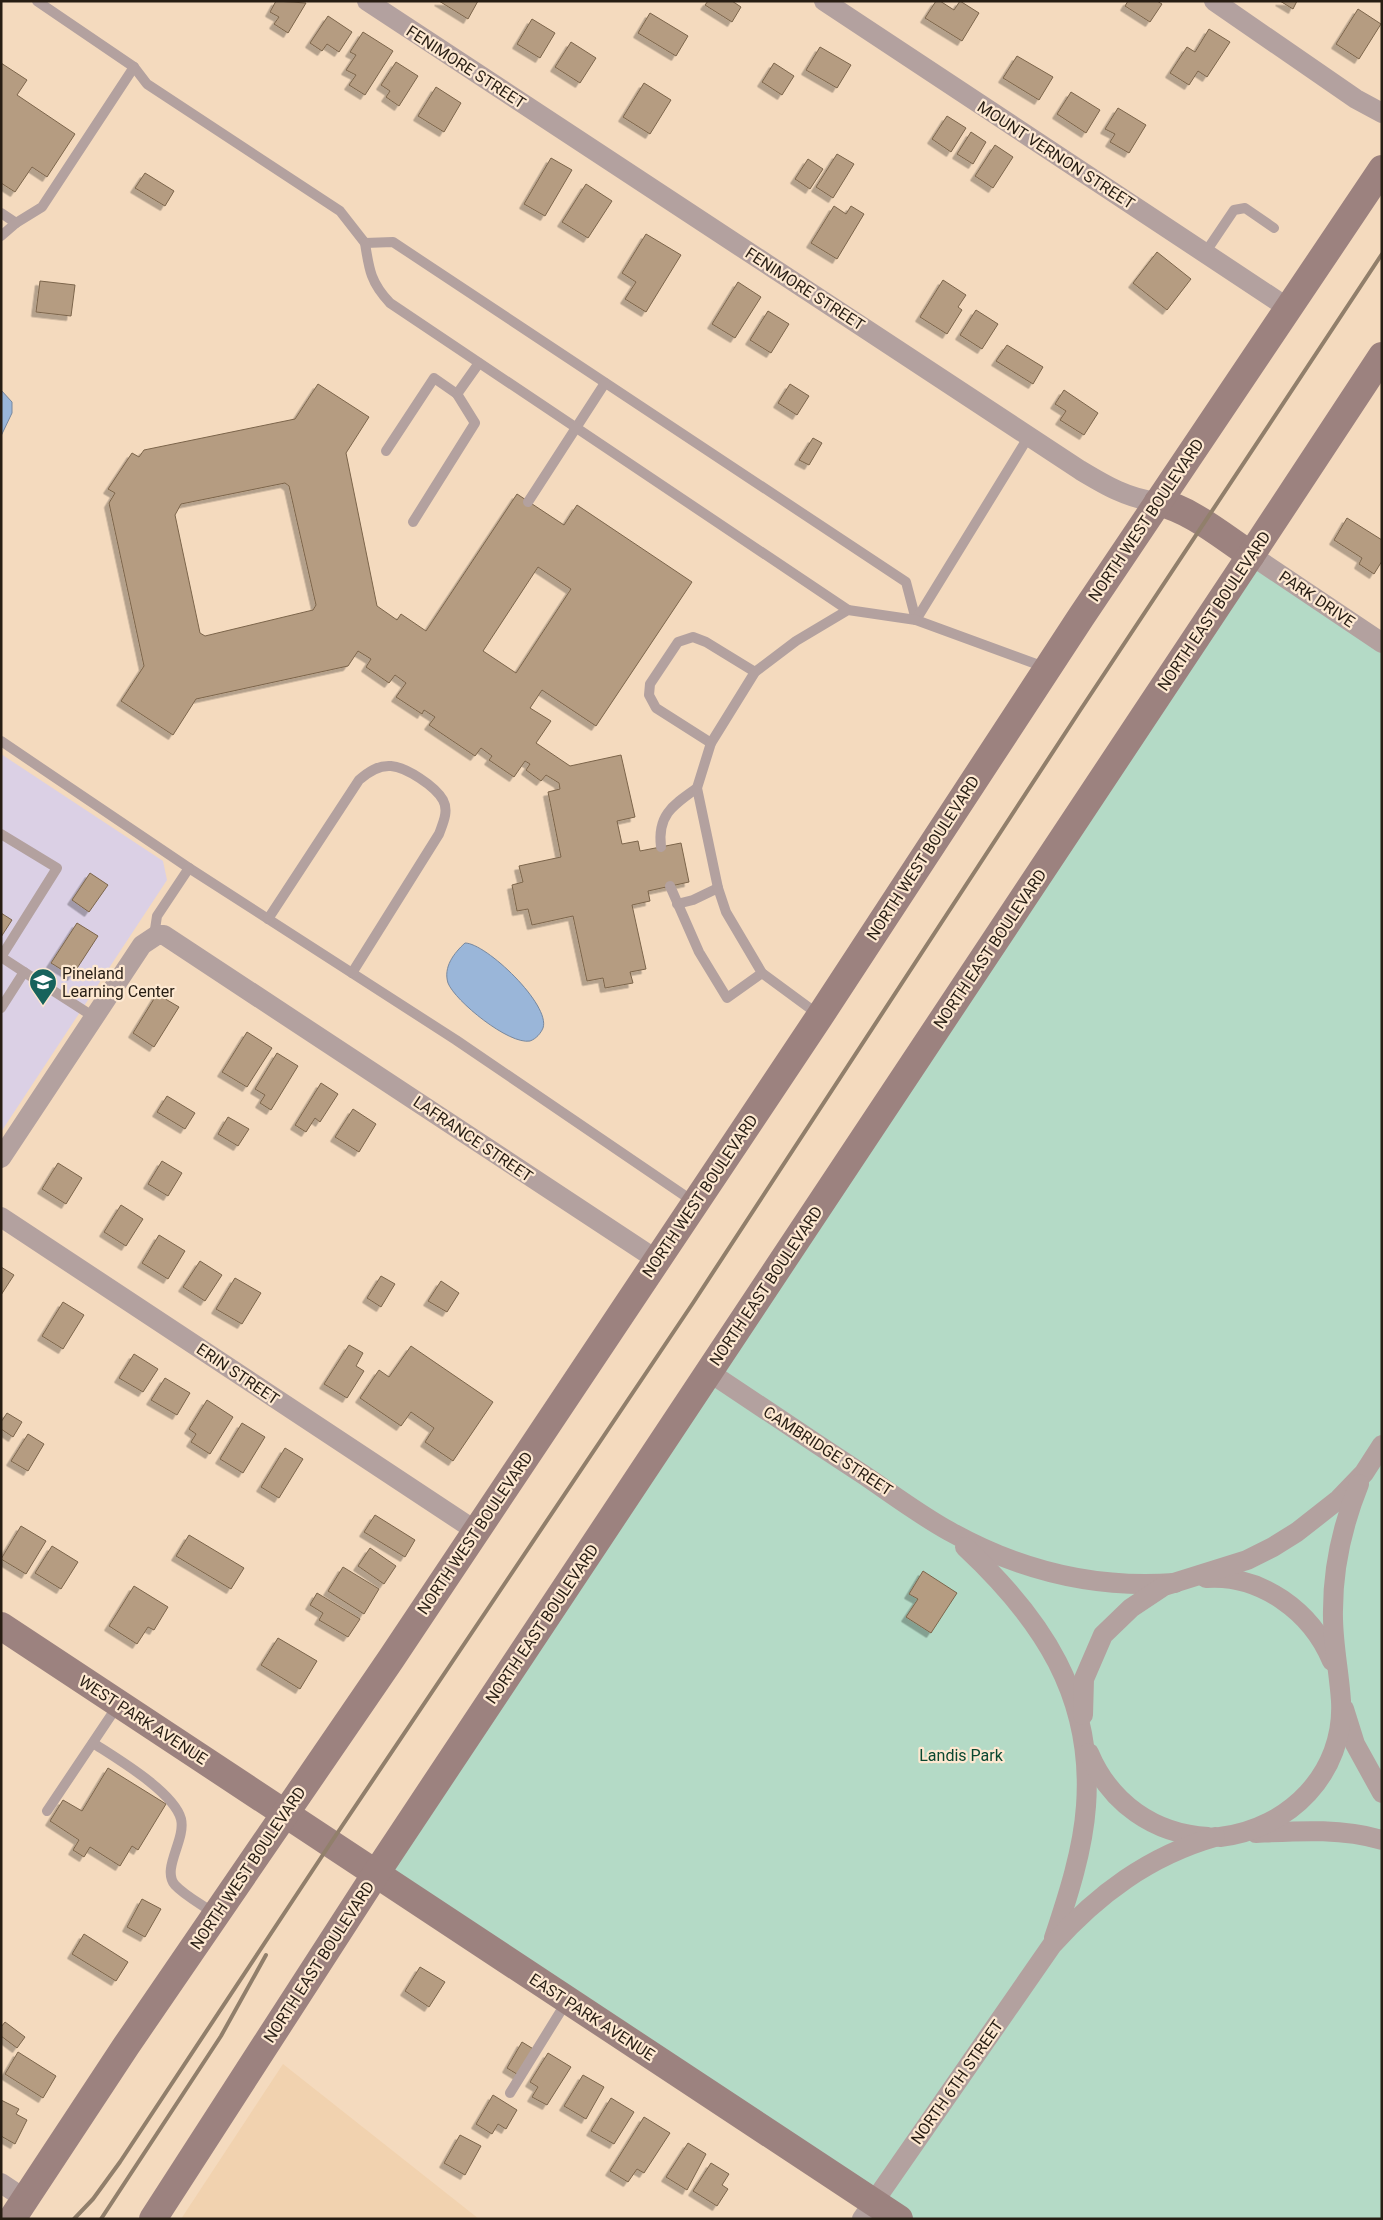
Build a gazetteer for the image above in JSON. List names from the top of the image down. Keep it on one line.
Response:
{"streets":{"main road":["FENIMORE STREET","NORTH WEST BOULEVARD","NORTH EAST BOULEVARD","WEST PARK AVENUE","EAST PARK AVENUE"],"street":["MOUNT VERNON STREET","PARK DRIVE","LAFRANCE STREET","ERIN STREET","CAMBRIDGE STREET","NORTH 6TH STREET"]},"crossings":[["FENIMORE STREET","NORTH WEST BOULEVARD"],["FENIMORE STREET","PARK DRIVE"],["FENIMORE STREET","NORTH EAST BOULEVARD"],["MOUNT VERNON STREET","NORTH WEST BOULEVARD"],["NORTH WEST BOULEVARD","LAFRANCE STREET"],["NORTH WEST BOULEVARD","ERIN STREET"],["NORTH WEST BOULEVARD","WEST PARK AVENUE"],["NORTH WEST BOULEVARD","EAST PARK AVENUE"],["PARK DRIVE","NORTH EAST BOULEVARD"],["NORTH EAST BOULEVARD","CAMBRIDGE STREET"],["NORTH EAST BOULEVARD","EAST PARK AVENUE"],["CAMBRIDGE STREET","NORTH 6TH STREET"],["WEST PARK AVENUE","EAST PARK AVENUE"],["EAST PARK AVENUE","NORTH 6TH STREET"]],"parks":["Landis Park"],"places":{"school or university":["Pineland Learning Center"]}}
